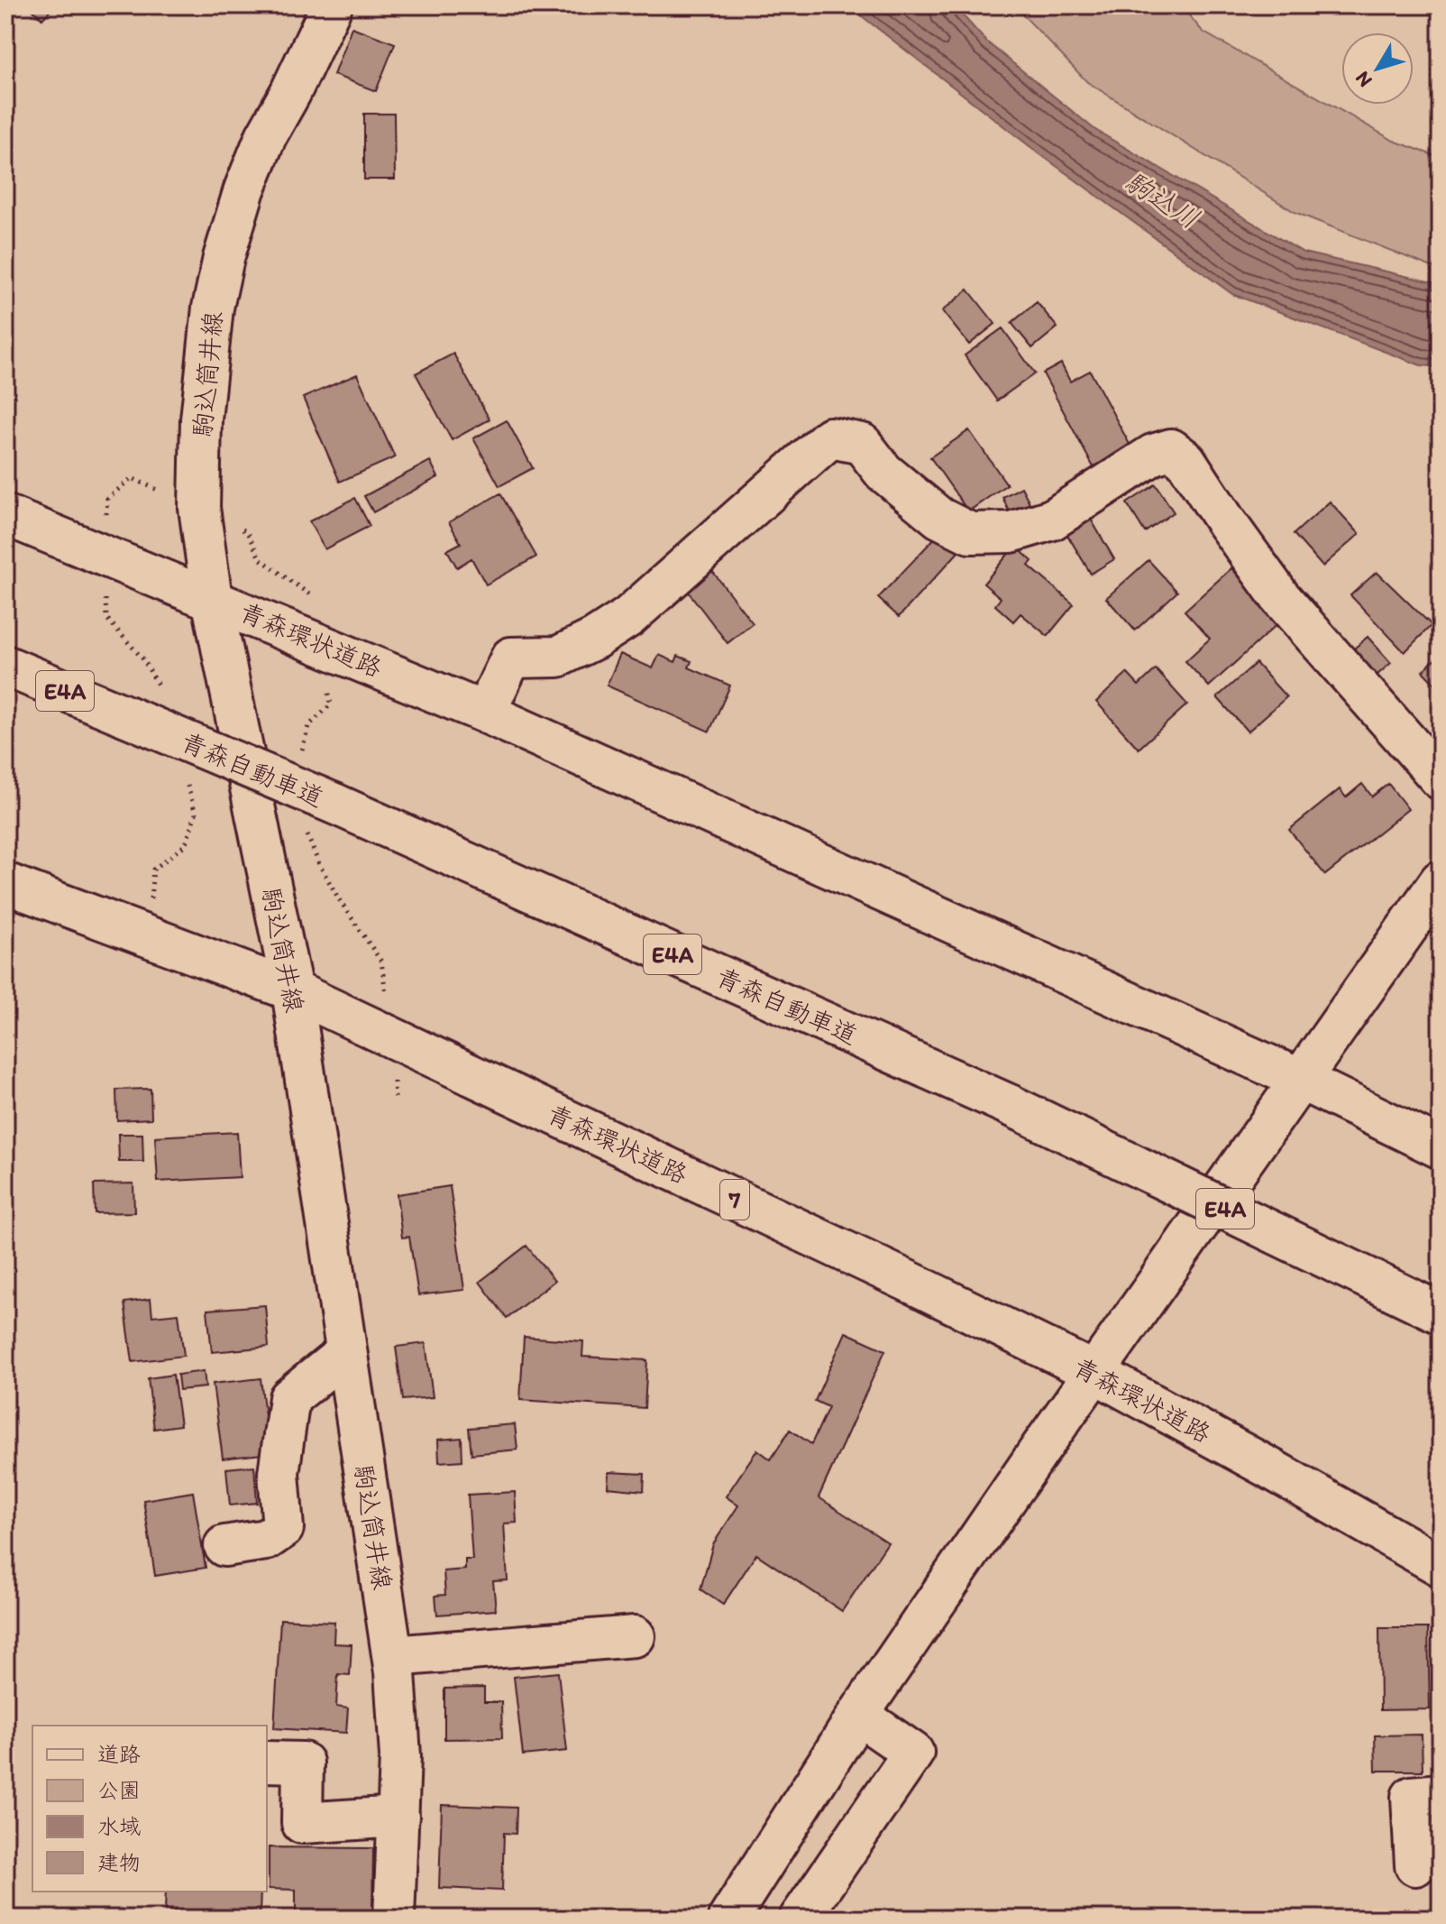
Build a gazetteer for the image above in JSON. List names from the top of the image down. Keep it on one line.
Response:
{"streets":{"main road":["駒込筒井線","青森環状道路","E4A","青森自動車道","7"]},"crossings":[["駒込筒井線","青森環状道路"]],"water":["駒込川"],"legend":["道路","公園","水域","建物"],"north":"bottom left"}
